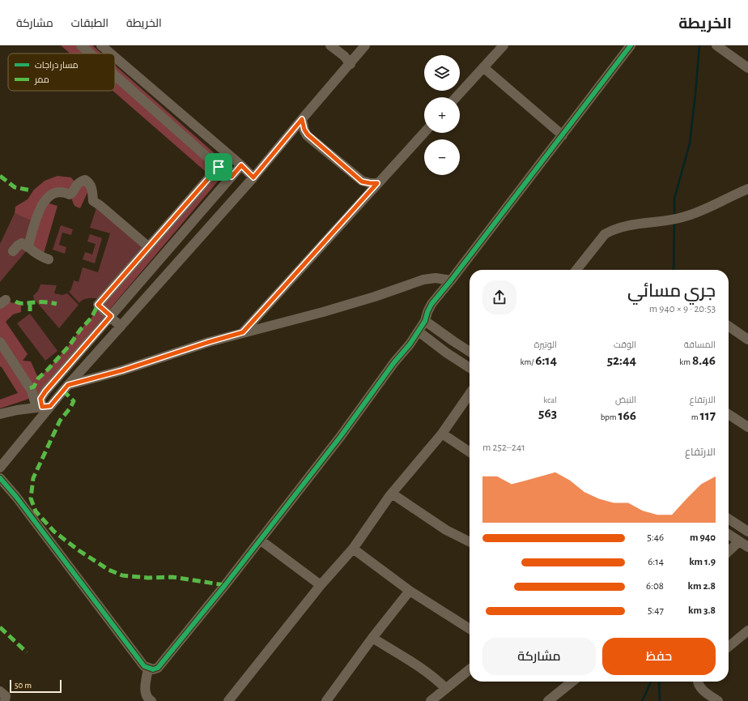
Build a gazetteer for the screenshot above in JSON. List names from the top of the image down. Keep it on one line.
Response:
{"legend":["مسار دراجات","ممر"],"scale_bar":"50 m","page":{"header":"الخريطة","nav":["الخريطة","الطبقات","مشاركة"],"map_buttons":["+","−"],"heading":["جري مسائي","20:53 · 9 × 940 m"],"stats":[["المسافة","8.46 km"],["الوقت","52:44"],["الوتيرة","6:14 /km"],["الارتفاع","117 m"],["النبض","166 bpm"],["kcal","563"]],"chart":["الارتفاع","241–252 m"],"list":[{"name":"940 m","note":"5:46"},{"name":"1.9 km","note":"6:14"},{"name":"2.8 km","note":"6:08"},{"name":"3.8 km","note":"5:47"}],"buttons":["حفظ","مشاركة"],"scale":"50 m"}}
